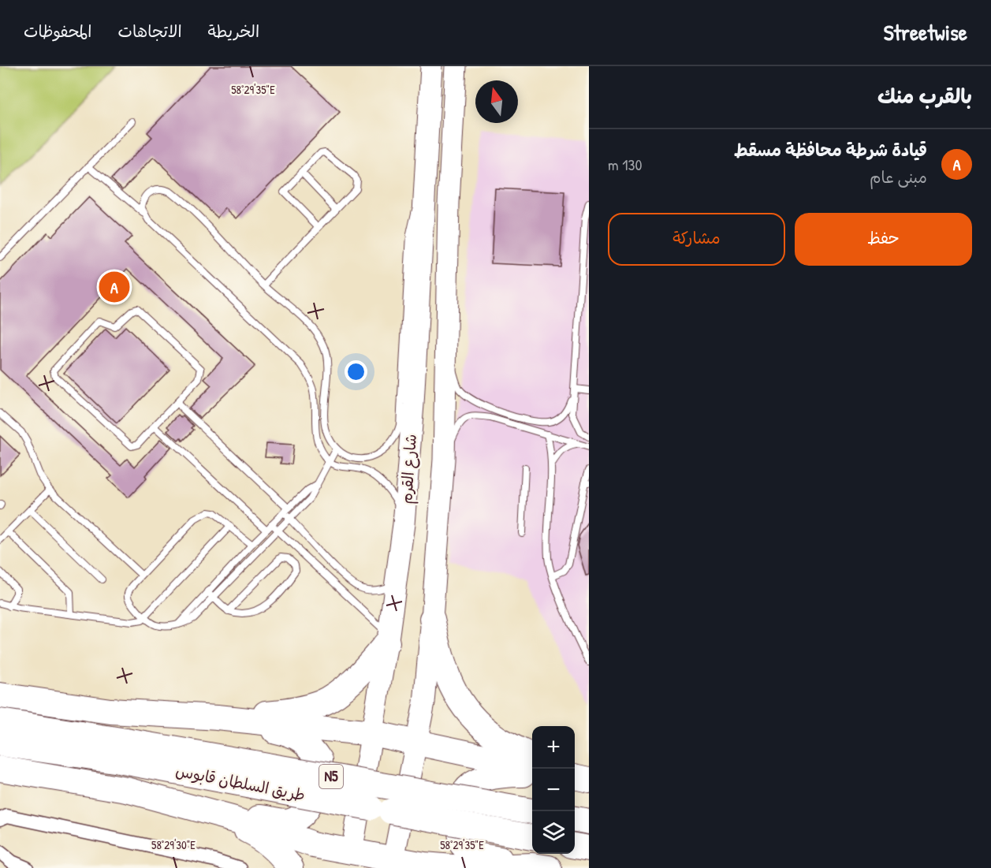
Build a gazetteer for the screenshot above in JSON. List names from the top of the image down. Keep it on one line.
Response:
{"streets":{"highway":["N5","طريق السلطان قابوس"],"main road":["شارع القرم"]},"north":"top","page":{"header":"Streetwise","nav":["الخريطة","الاتجاهات","المحفوظات"],"heading":"بالقرب منك","list":[{"mark":"A","name":"قيادة شرطة محافظة مسقط","note":"مبنى عام","value":"130 m"}],"buttons":["حفظ","مشاركة"],"pins":"A","map_buttons":["+","−"]},"coordinates":["58°29'35\"E","58°29'30\"E"]}
